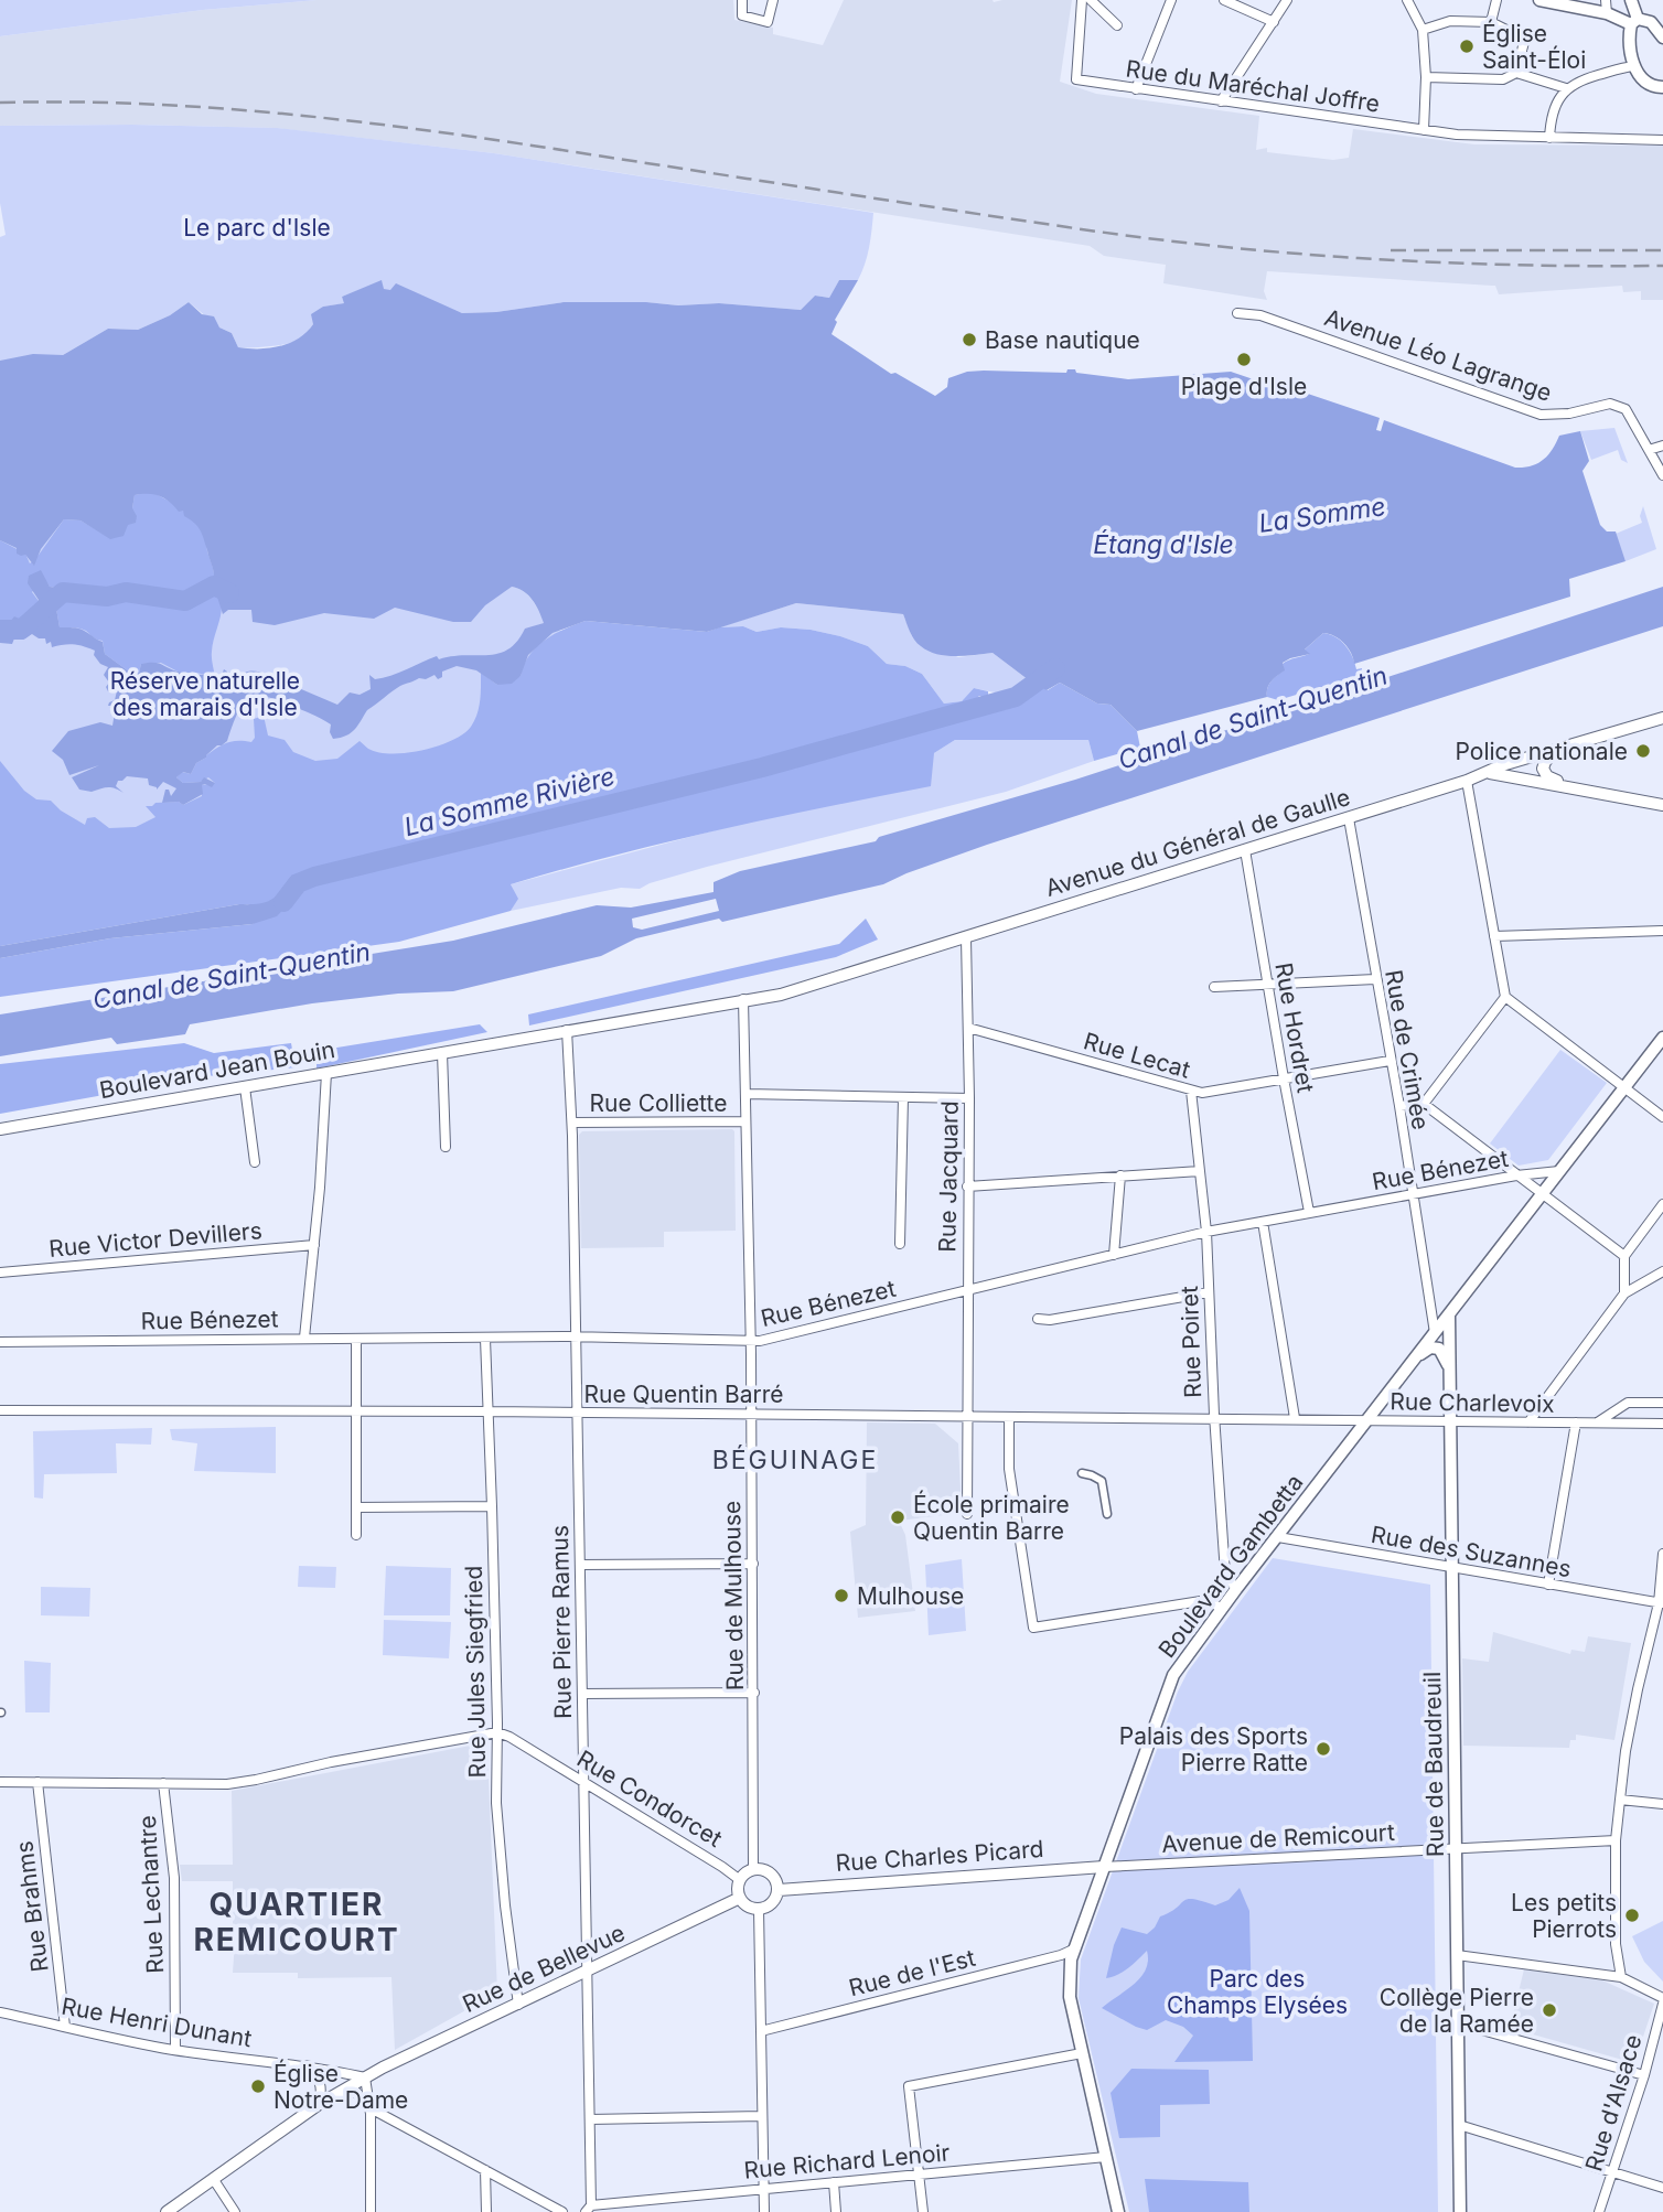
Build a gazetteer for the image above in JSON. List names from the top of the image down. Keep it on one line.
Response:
{"streets":{"main road":["Boulevard Gambetta","Rue de Baudreuil"],"street":["Rue du Maréchal Joffre","Avenue Léo Lagrange","Avenue du Général de Gaulle","Rue Hordret","Rue de Crimée","Rue Lecat","Boulevard Jean Bouin","Rue Colliette","Rue Bénezet","Rue Jacquard","Rue Victor Devillers","Rue Poiret","Rue Quentin Barré","Rue Charlevoix","Rue des Suzannes","Rue de Mulhouse","Rue Pierre Ramus","Rue Jules Siegfried","Rue Condorcet","Avenue de Remicourt","Rue Charles Picard","Rue Lechantre","Rue Brahms","Rue de Bellevue","Rue de l'Est","Rue Henri Dunant","Rue d'Alsace","Rue Richard Lenoir"]},"crossings":[["Avenue du Général de Gaulle","Rue Hordret"],["Avenue du Général de Gaulle","Rue de Crimée"],["Avenue du Général de Gaulle","Boulevard Jean Bouin"],["Avenue du Général de Gaulle","Rue Jacquard"],["Avenue du Général de Gaulle","Rue de Mulhouse"],["Rue Hordret","Rue Lecat"],["Rue Hordret","Rue Bénezet"],["Rue de Crimée","Rue Lecat"],["Rue de Crimée","Rue Bénezet"],["Rue de Crimée","Boulevard Gambetta"],["Rue Lecat","Rue Jacquard"],["Rue Lecat","Rue Poiret"],["Boulevard Jean Bouin","Rue de Mulhouse"],["Boulevard Jean Bouin","Rue Pierre Ramus"],["Rue Colliette","Rue de Mulhouse"],["Rue Colliette","Rue Pierre Ramus"],["Rue Bénezet","Rue Jacquard"],["Rue Bénezet","Rue Poiret"],["Rue Bénezet","Boulevard Gambetta"],["Rue Bénezet","Rue de Mulhouse"],["Rue Bénezet","Rue Pierre Ramus"],["Rue Bénezet","Rue Jules Siegfried"],["Rue Jacquard","Rue Quentin Barré"],["Rue Poiret","Rue Quentin Barré"],["Rue Poiret","Boulevard Gambetta"],["Rue Quentin Barré","Rue Charlevoix"],["Rue Quentin Barré","Boulevard Gambetta"],["Rue Quentin Barré","Rue de Mulhouse"],["Rue Quentin Barré","Rue Pierre Ramus"],["Rue Quentin Barré","Rue Jules Siegfried"],["Rue Charlevoix","Boulevard Gambetta"],["Rue Charlevoix","Rue de Baudreuil"],["Rue des Suzannes","Boulevard Gambetta"],["Rue des Suzannes","Rue de Baudreuil"],["Boulevard Gambetta","Rue de Baudreuil"],["Boulevard Gambetta","Avenue de Remicourt"],["Boulevard Gambetta","Rue Charles Picard"],["Boulevard Gambetta","Rue de l'Est"],["Boulevard Gambetta","Rue Richard Lenoir"],["Rue de Mulhouse","Rue Condorcet"],["Rue de Mulhouse","Rue Charles Picard"],["Rue de Mulhouse","Rue de Bellevue"],["Rue Pierre Ramus","Rue Condorcet"],["Rue Pierre Ramus","Rue de Bellevue"],["Rue Pierre Ramus","Rue Richard Lenoir"],["Rue Jules Siegfried","Rue Condorcet"],["Rue Jules Siegfried","Rue de Bellevue"],["Rue de Baudreuil","Avenue de Remicourt"],["Rue Condorcet","Rue Charles Picard"],["Rue Condorcet","Rue de Bellevue"],["Avenue de Remicourt","Rue Charles Picard"],["Rue Charles Picard","Rue de Bellevue"],["Rue Lechantre","Rue Henri Dunant"],["Rue Brahms","Rue Henri Dunant"],["Rue de Bellevue","Rue Henri Dunant"]],"districts":["BÉGUINAGE","QUARTIER REMICOURT"],"water":["La Somme","Étang d'Isle","Canal de Saint-Quentin","La Somme Rivière"],"parks":["Le parc d'Isle","Réserve naturelle des marais d'Isle","Parc des Champs Elysées"],"places":["Église Saint-Éloi","Base nautique","Plage d'Isle","Police nationale","École primaire Quentin Barre","Mulhouse","Palais des Sports Pierre Ratte","Les petits Pierrots","Collège Pierre de la Ramée","Église Notre-Dame"]}
